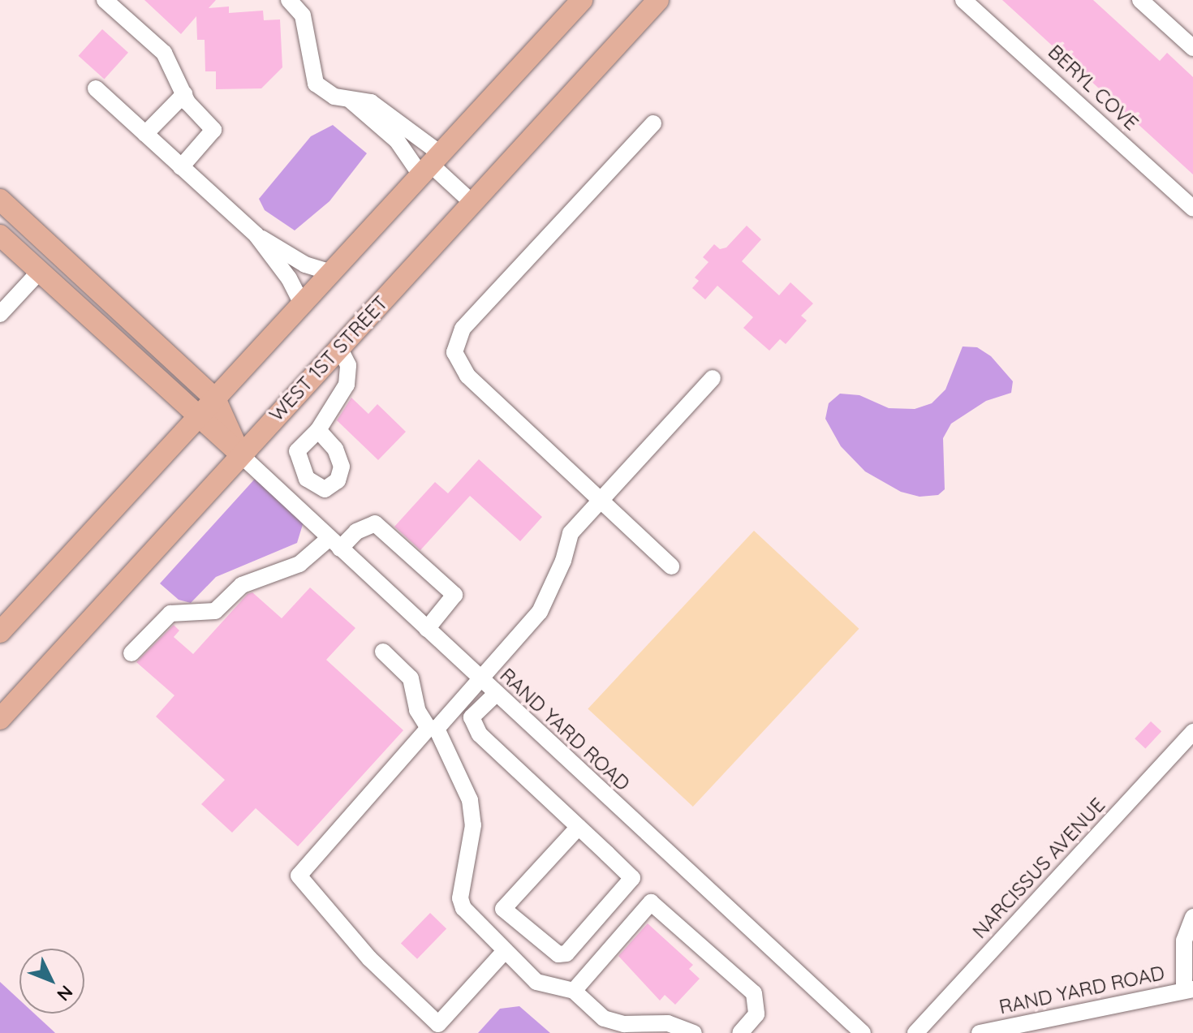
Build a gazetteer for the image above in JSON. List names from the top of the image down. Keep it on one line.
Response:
{"streets":{"main road":["WEST 1ST STREET"],"street":["BERYL COVE","RAND YARD ROAD","NARCISSUS AVENUE"]},"crossings":[["WEST 1ST STREET","RAND YARD ROAD"]],"north":"bottom right"}
